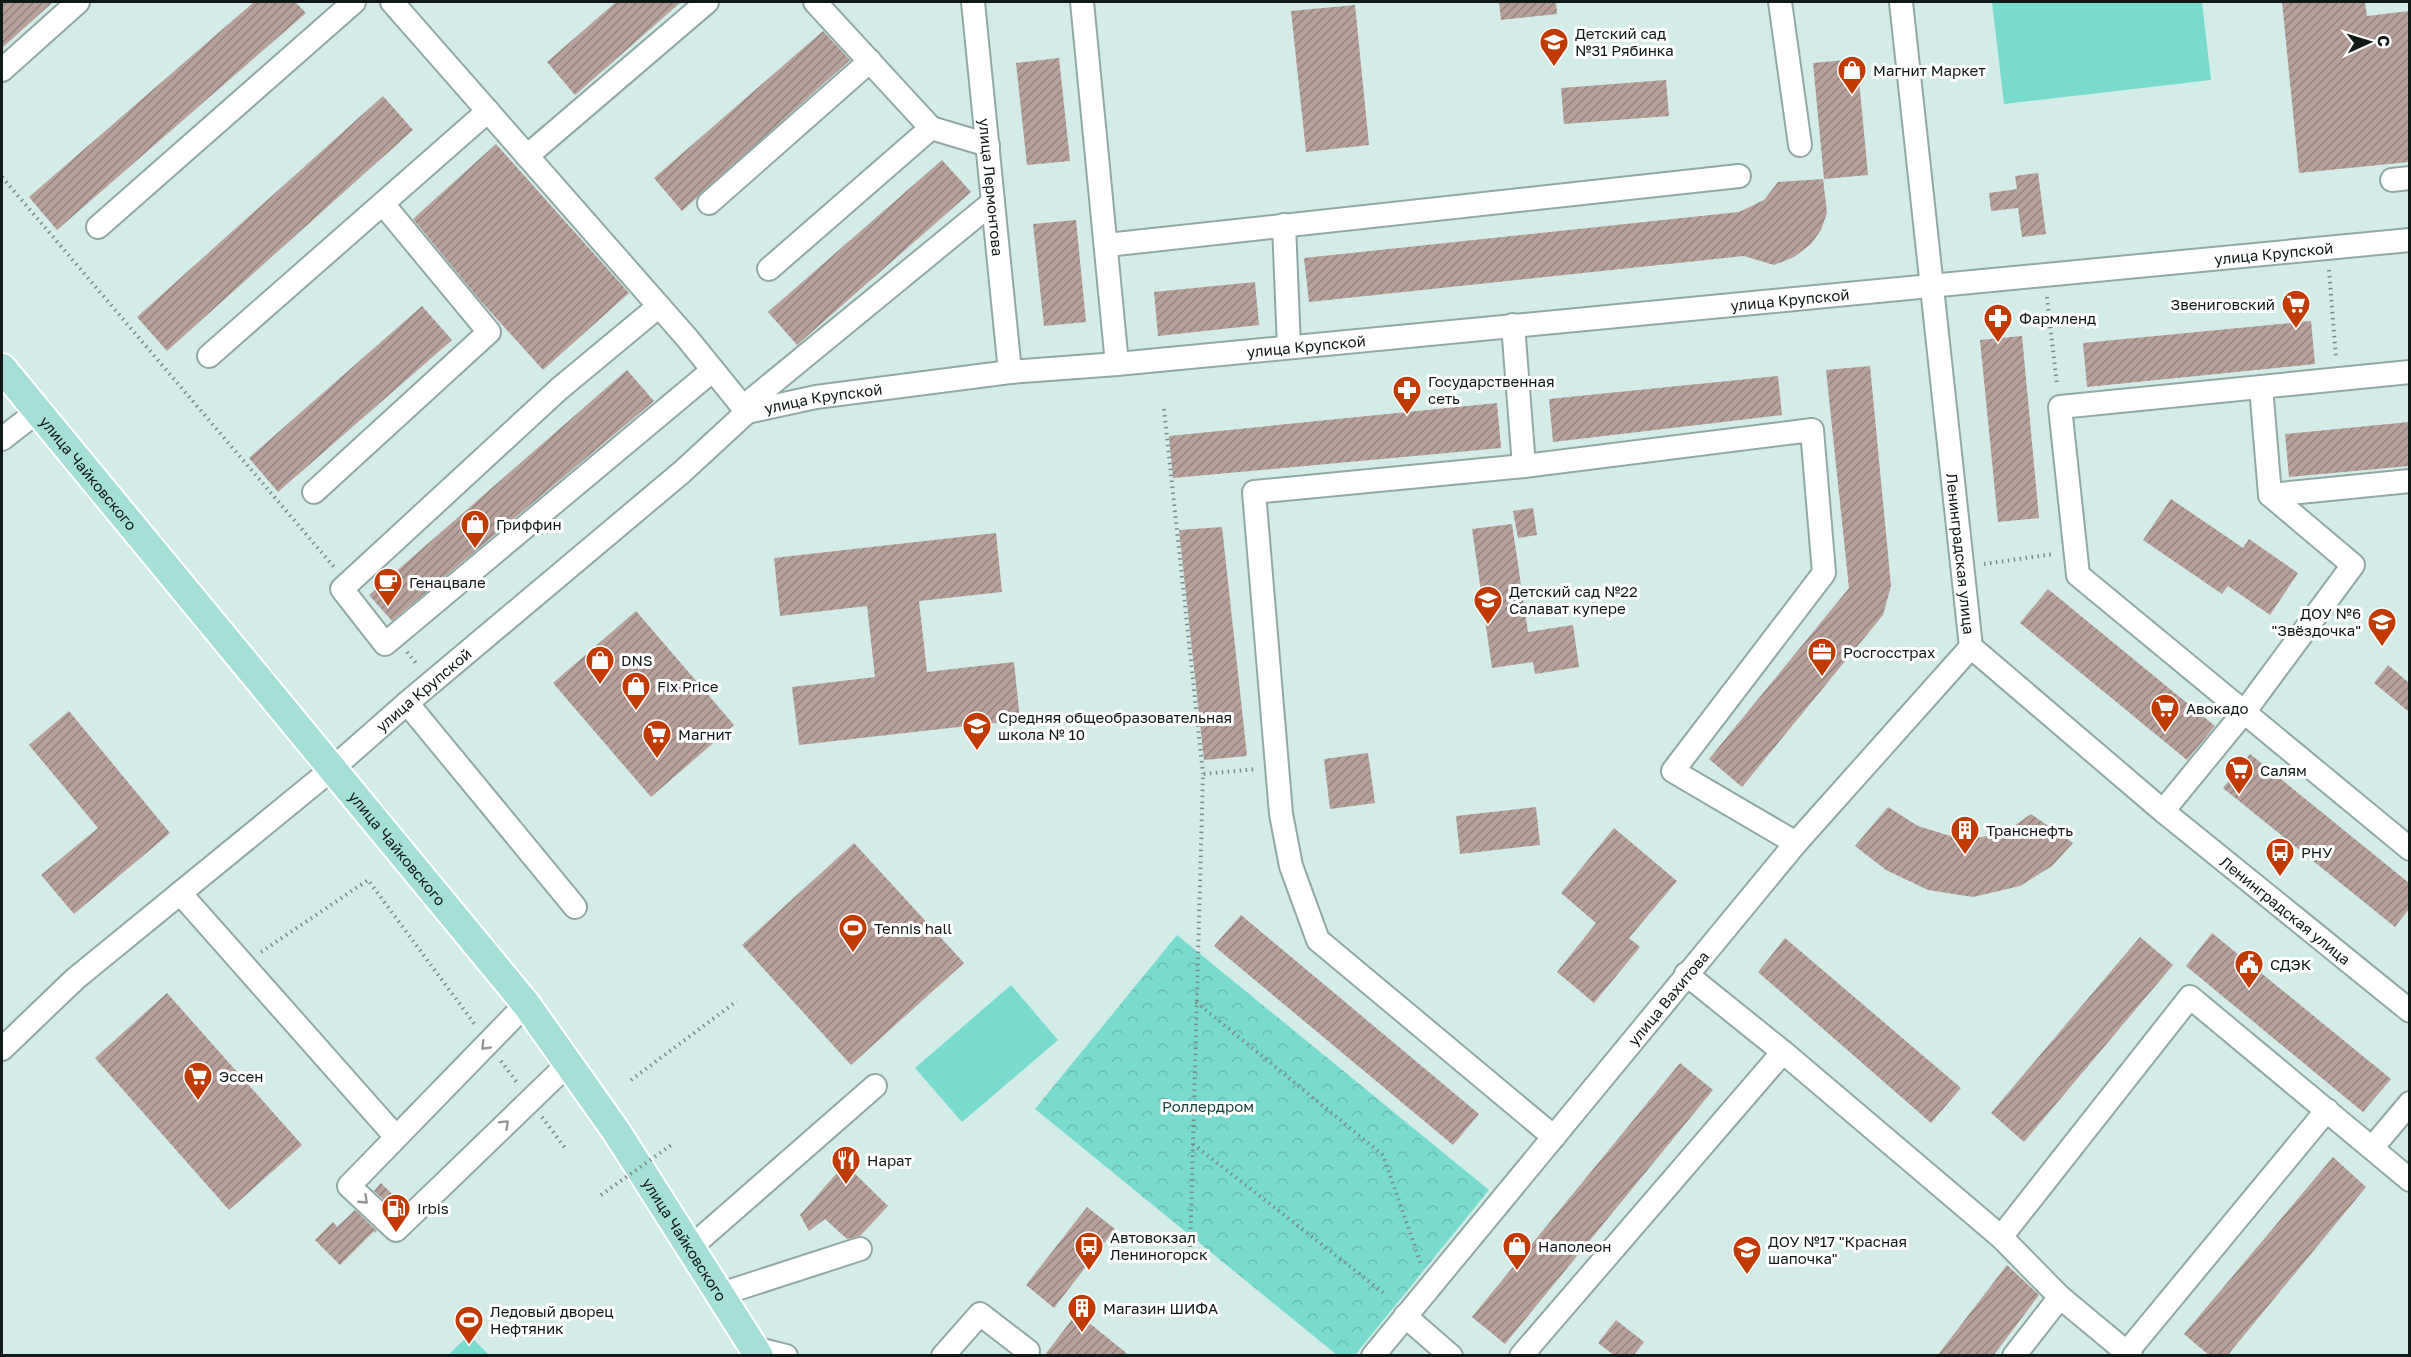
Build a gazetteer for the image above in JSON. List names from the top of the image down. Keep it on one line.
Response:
{"streets":{"main road":["улица Чайковского"],"street":["улица Лермонтова","улица Крупской","Ленинградская улица","улица Вахитова"]},"crossings":[["улица Лермонтова","улица Крупской"],["улица Крупской","улица Чайковского"],["улица Крупской","Ленинградская улица"],["Ленинградская улица","улица Вахитова"]],"parks":["Роллердром"],"places":{"school or university":["Детский сад №31 Рябинка","Детский сад №22 Салават купере","ДОУ №6 \"Звёздочка\"","Средняя общеобразовательная школа № 10","ДОУ №17 \"Красная шапочка\""],"shop":["Магнит Маркет","Гриффин","DNS","Fix Price","Наполеон"],"supermarket":["Звениговский","Авокадо","Магнит","Салям","Эссен"],"pharmacy":["Фармленд","Государственная сеть"],"cafe":["Генацвале"],"office":["Росгосстрах"],"building":["Транснефть","Магазин ШИФА"],"bus stop":["РНУ","Автовокзал Лениногорск"],"sports":["Tennis hall","Ледовый дворец Нефтяник"],"public building":["СДЭК"],"restaurant":["Нарат"],"fuel station":["Irbis"]},"north":"right"}
